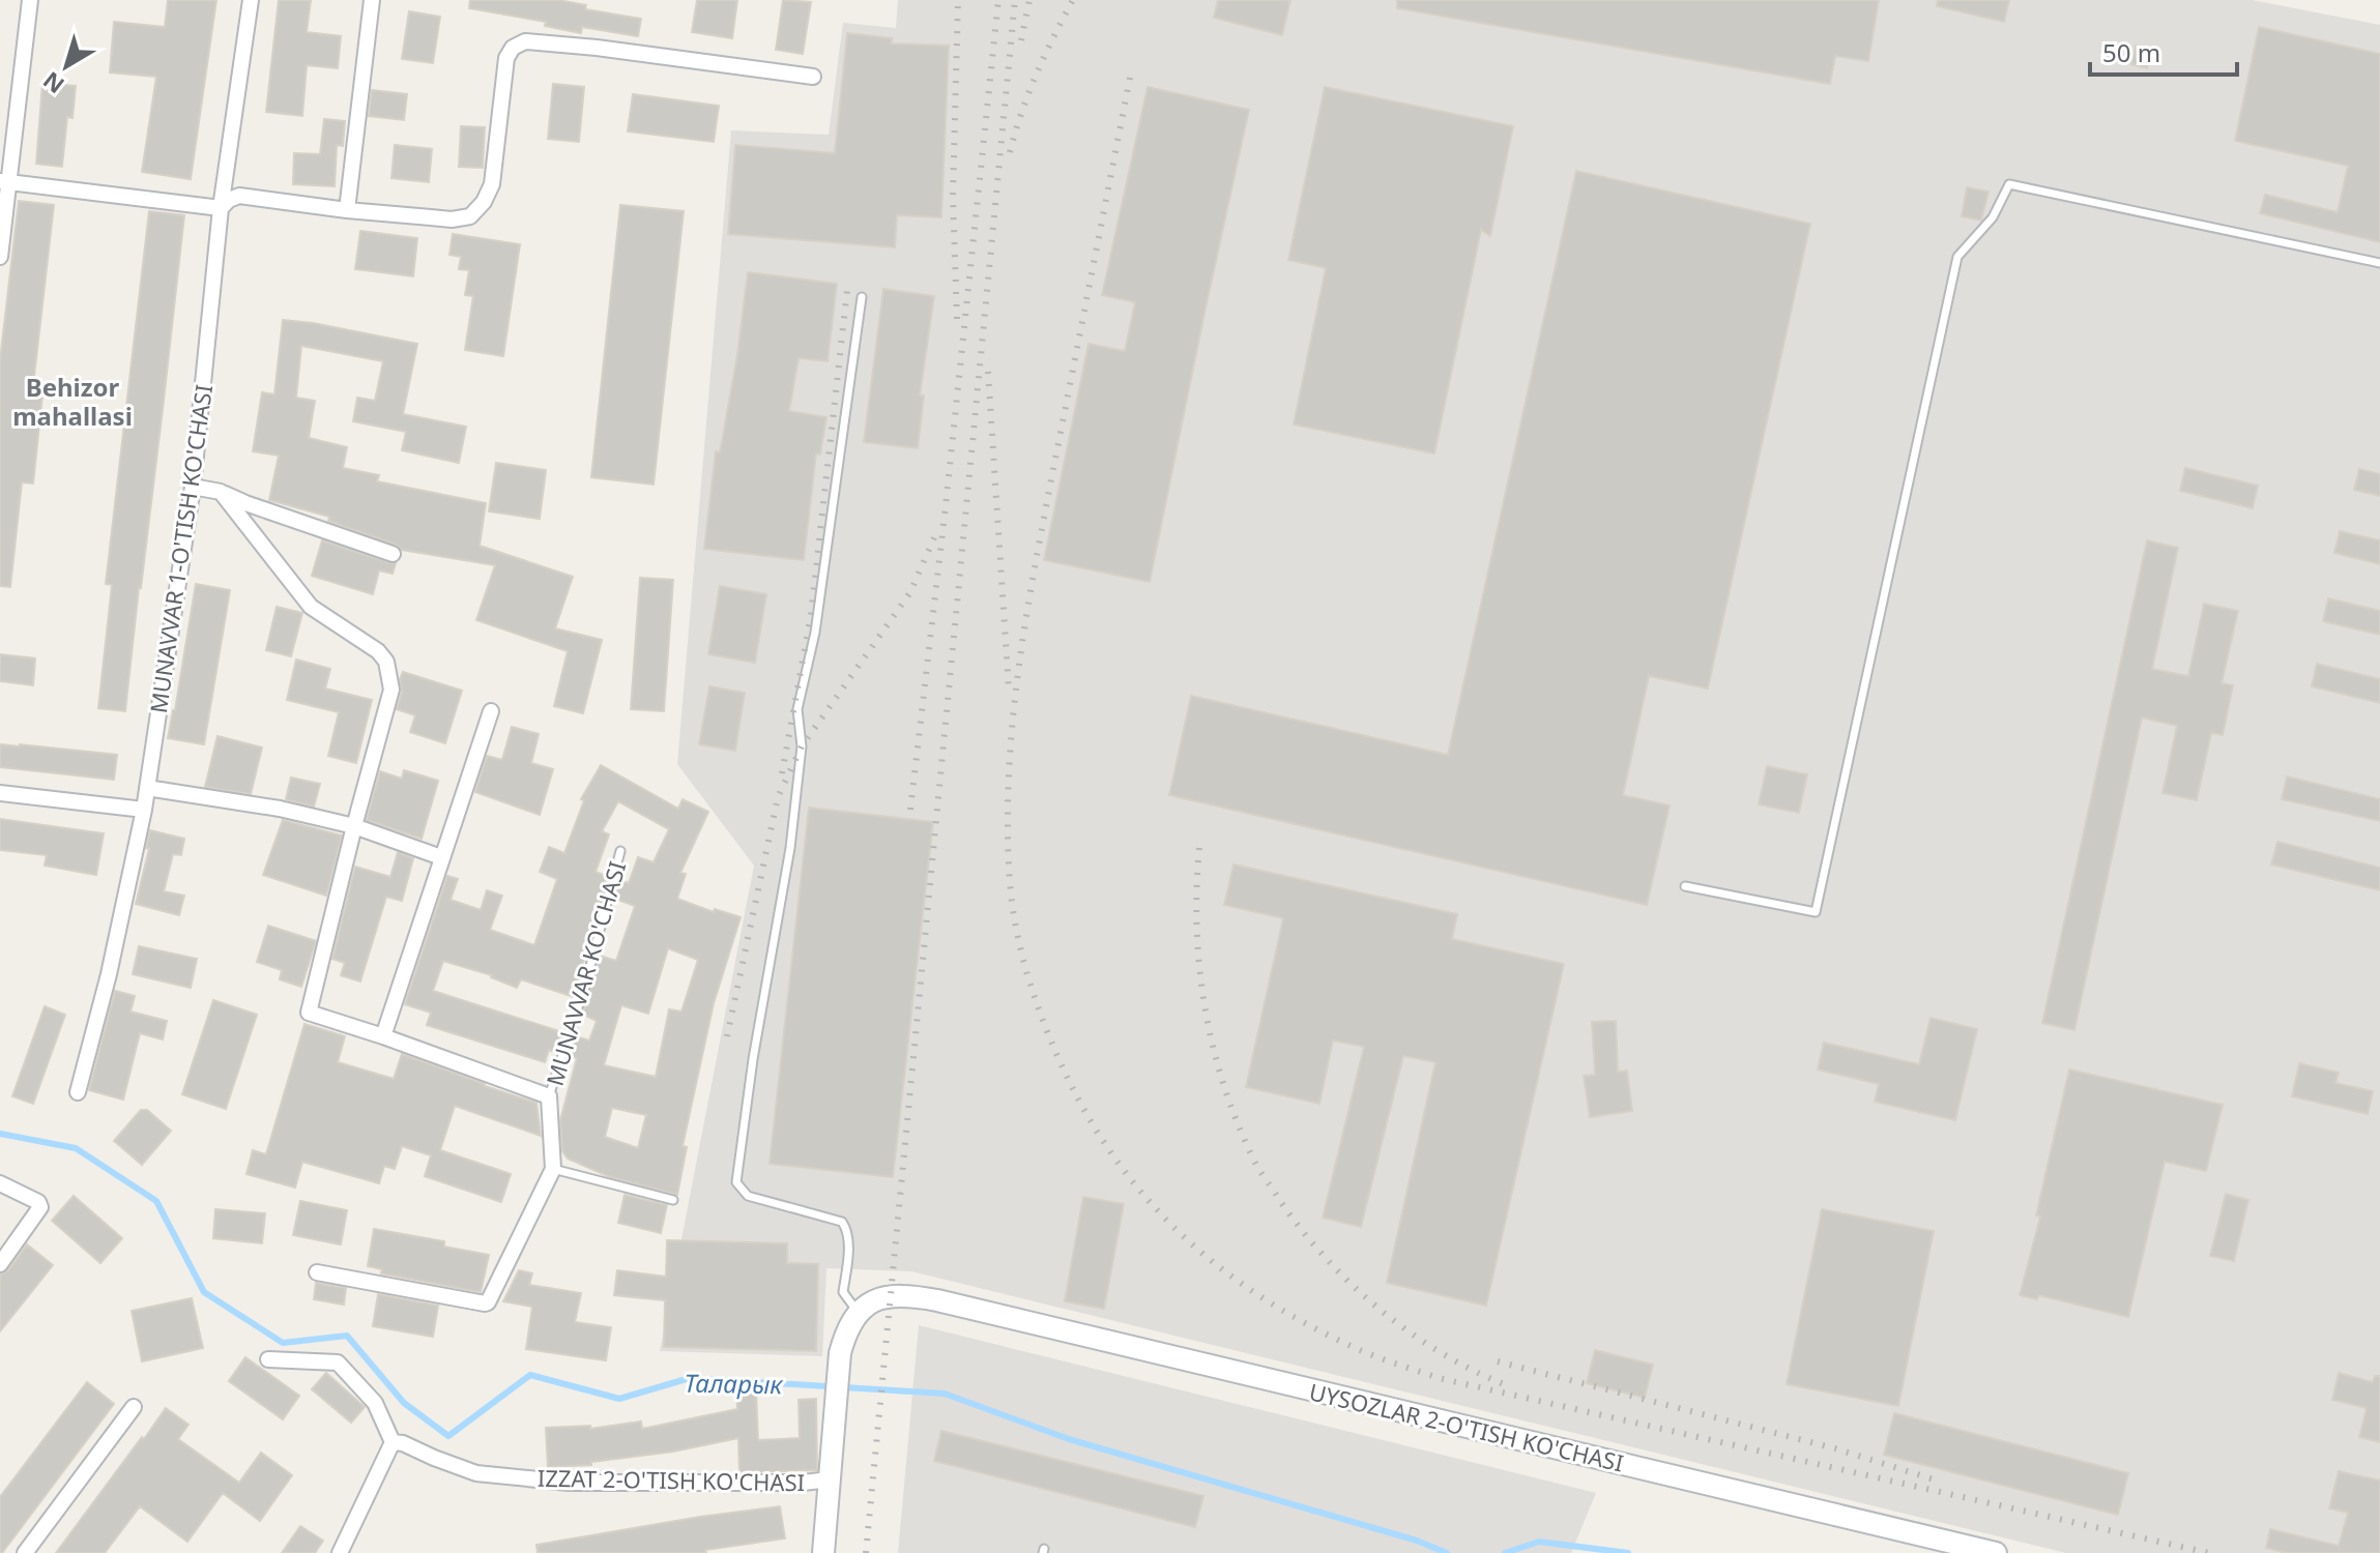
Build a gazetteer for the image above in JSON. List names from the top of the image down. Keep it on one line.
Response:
{"streets":{"street":["MUNAVVAR 1-O'TISH KO'CHASI","MUNAVVAR KO'CHASI","UYSOZLAR 2-O'TISH KO'CHASI","IZZAT 2-O'TISH KO'CHASI"]},"districts":["Behizor mahallasi"],"water":["Таларык"],"scale_bar":"50 m","north":"bottom left"}
